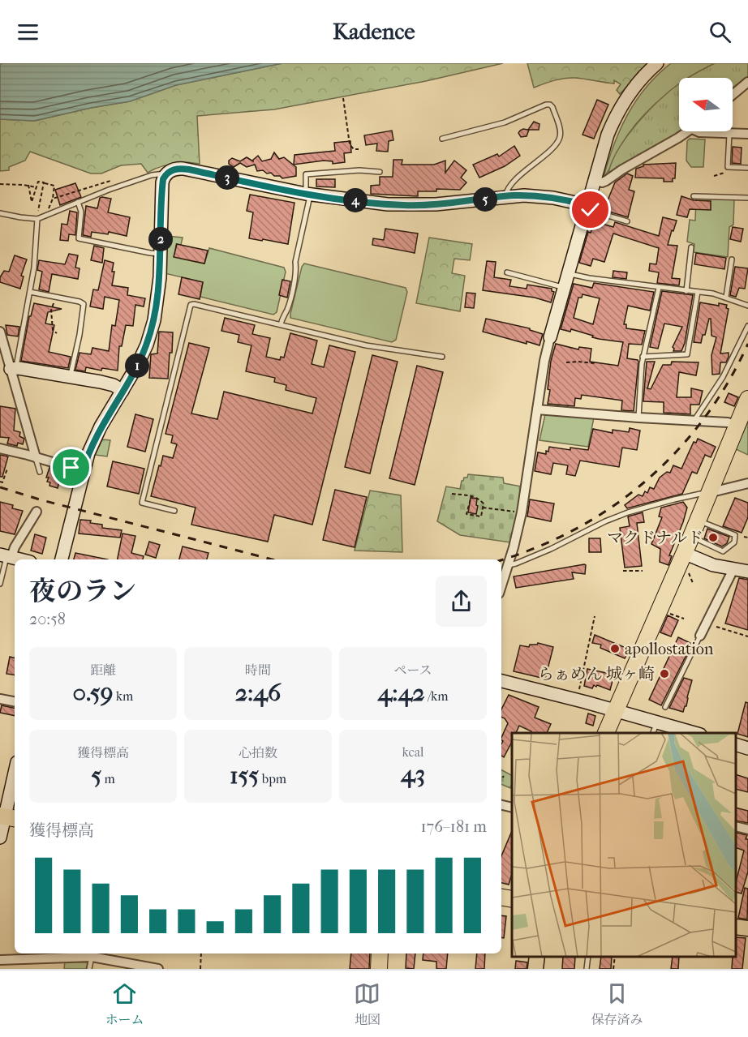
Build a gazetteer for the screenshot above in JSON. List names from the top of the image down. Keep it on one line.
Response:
{"places":["マクドナルド","apollostation","らぁめん 城ヶ崎"],"north":"left","page":{"header":"Kadence","pins":["3","5","4","2","1"],"heading":["夜のラン","20:58"],"stats":[["距離","0.59 km"],["時間","2:46"],["ペース","4:42 /km"],["獲得標高","5 m"],["心拍数","155 bpm"],["kcal","43"]],"chart":["獲得標高","176–181 m"],"tabs":["ホーム","地図","保存済み"]}}
